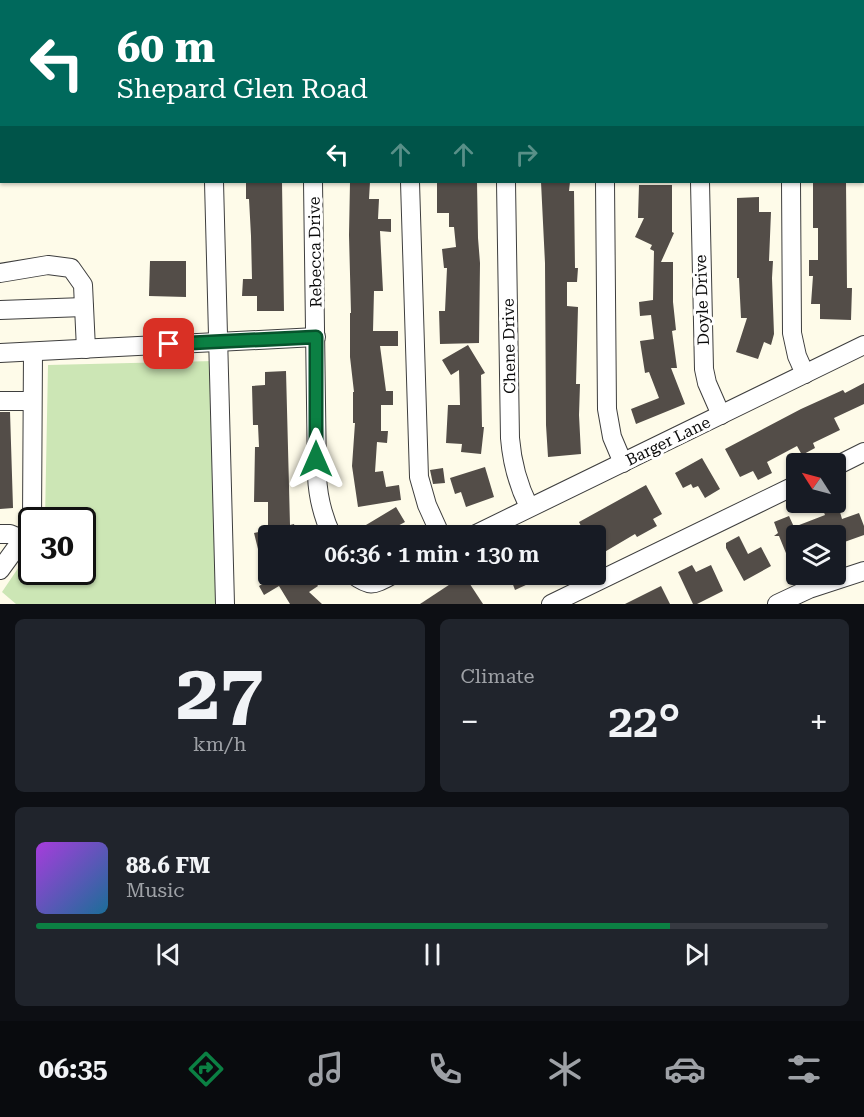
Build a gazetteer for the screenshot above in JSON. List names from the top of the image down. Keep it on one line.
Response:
{"streets":{"street":["Rebecca Drive","Doyle Drive","Chene Drive","Barger Lane"]},"crossings":[["Doyle Drive","Barger Lane"],["Chene Drive","Barger Lane"]],"north":"top left","page":{"turn":["60 m","Shepard Glen Road"],"limit":"30","trip":"06:36 · 1 min · 130 m","tile":[["27","km/h"],"Climate"],"heat":["−","22°","+"],"song":["88.6 FM","Music"],"tabs":"06:35"}}
